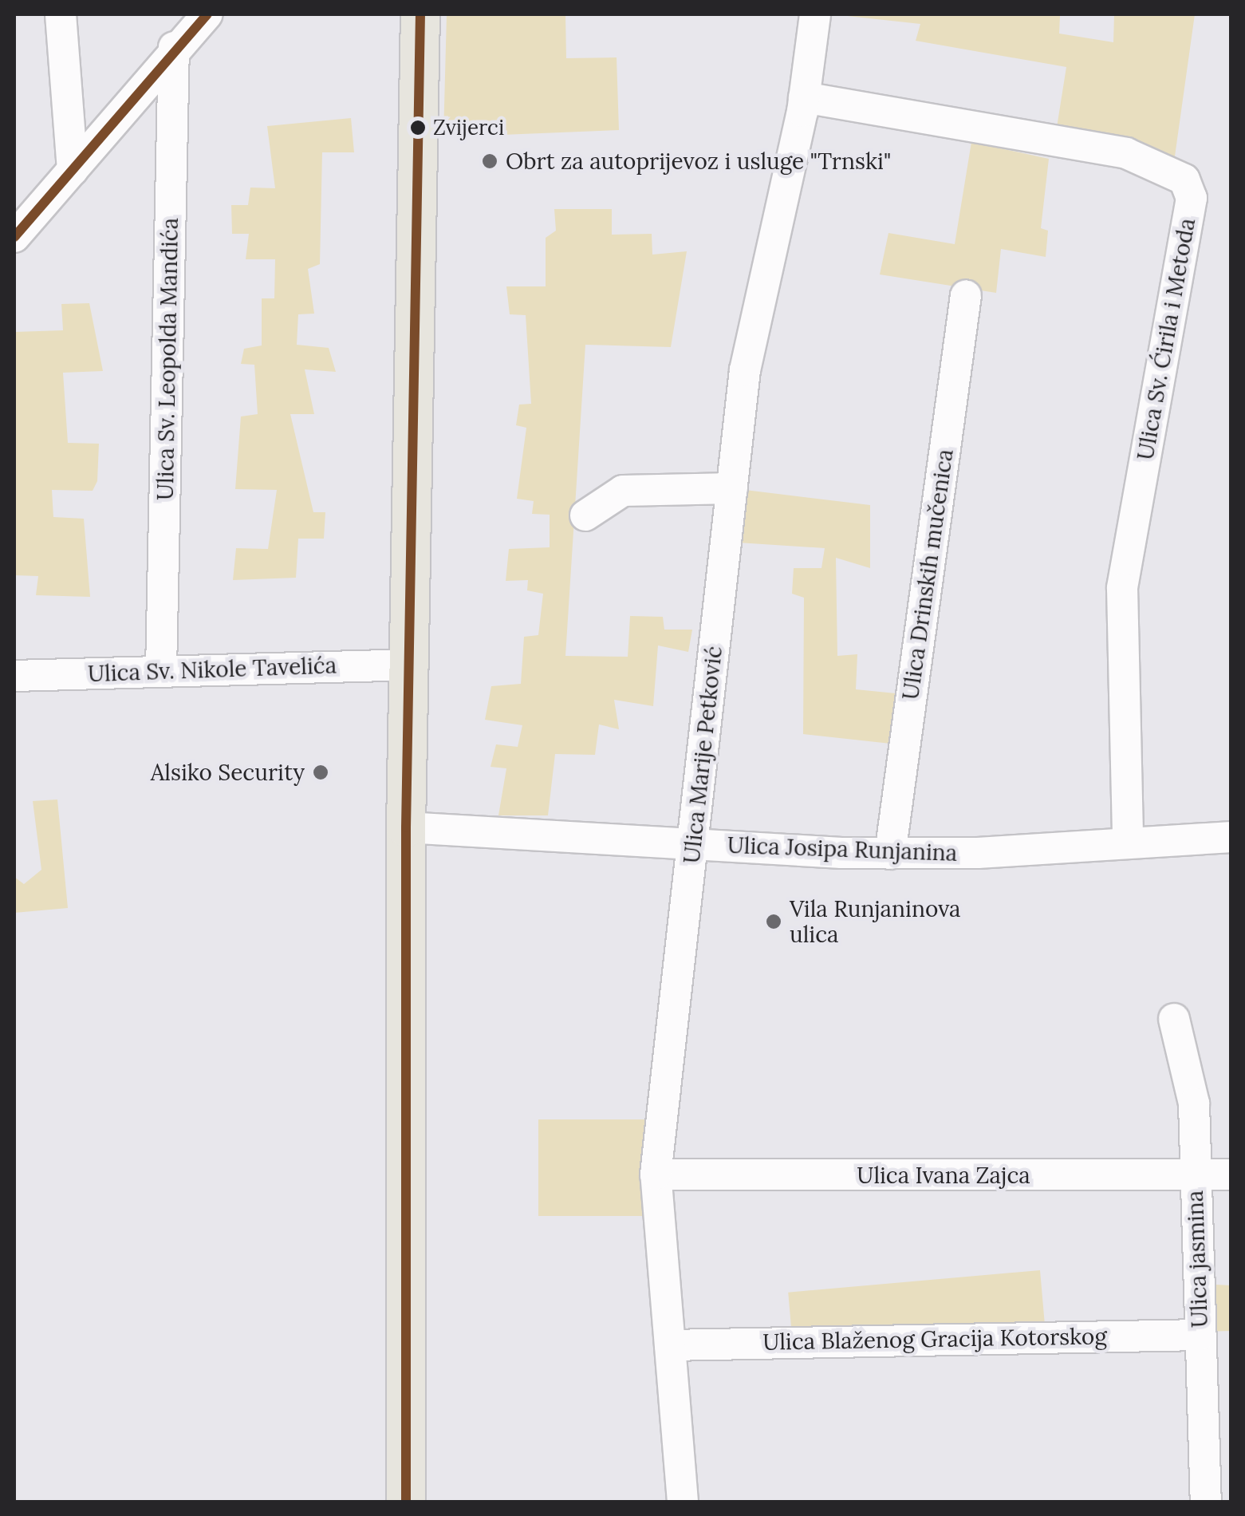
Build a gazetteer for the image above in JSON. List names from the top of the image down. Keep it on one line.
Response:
{"streets":{"street":["Ulica Sv. Ćirila i Metoda","Ulica Sv. Leopolda Mandića","Ulica Drinskih mučenica","Ulica Sv. Nikole Tavelića","Ulica Marije Petković","Ulica Josipa Runjanina","Ulica Ivana Zajca","Ulica jasmina","Ulica Blaženog Gracija Kotorskog"]},"crossings":[["Ulica Sv. Ćirila i Metoda","Ulica Marije Petković"],["Ulica Sv. Ćirila i Metoda","Ulica Josipa Runjanina"],["Ulica Sv. Leopolda Mandića","Ulica Sv. Nikole Tavelića"],["Ulica Drinskih mučenica","Ulica Josipa Runjanina"],["Ulica Marije Petković","Ulica Josipa Runjanina"],["Ulica Marije Petković","Ulica Ivana Zajca"],["Ulica Marije Petković","Ulica Blaženog Gracija Kotorskog"],["Ulica Ivana Zajca","Ulica jasmina"],["Ulica jasmina","Ulica Blaženog Gracija Kotorskog"]],"places":["Zvijerci","Obrt za autoprijevoz i usluge \"Trnski\"","Alsiko Security","Vila Runjaninova ulica"]}
